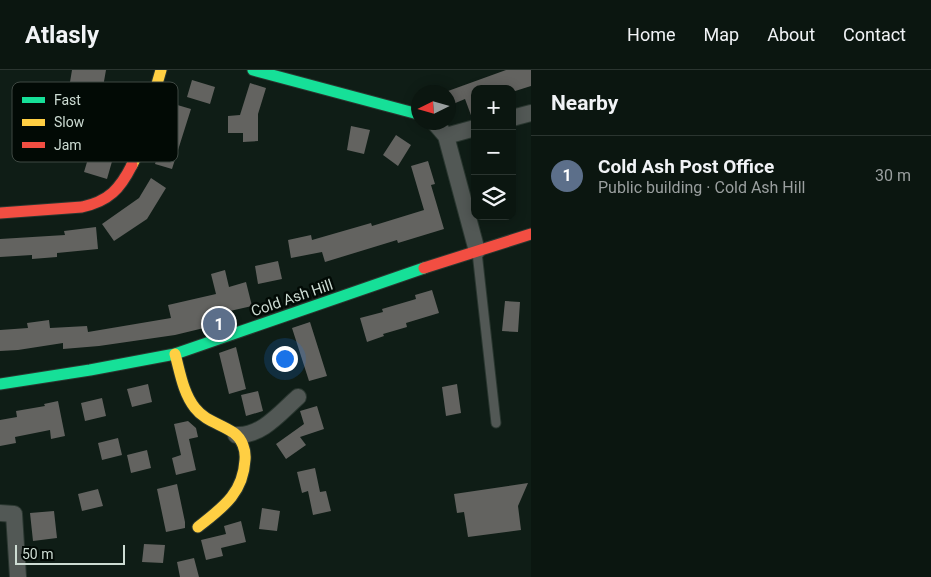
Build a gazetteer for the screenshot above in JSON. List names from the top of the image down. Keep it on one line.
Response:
{"streets":{"street":["Cold Ash Hill"]},"legend":["Fast","Slow","Jam"],"scale_bar":"50 m","north":"left","page":{"header":"Atlasly","nav":["Home","Map","About","Contact"],"heading":"Nearby","map_buttons":["+","−"],"list":[{"mark":"1","name":"Cold Ash Post Office","note":"Public building · Cold Ash Hill","value":"30 m"}],"pins":"1","scale":"50 m"}}
